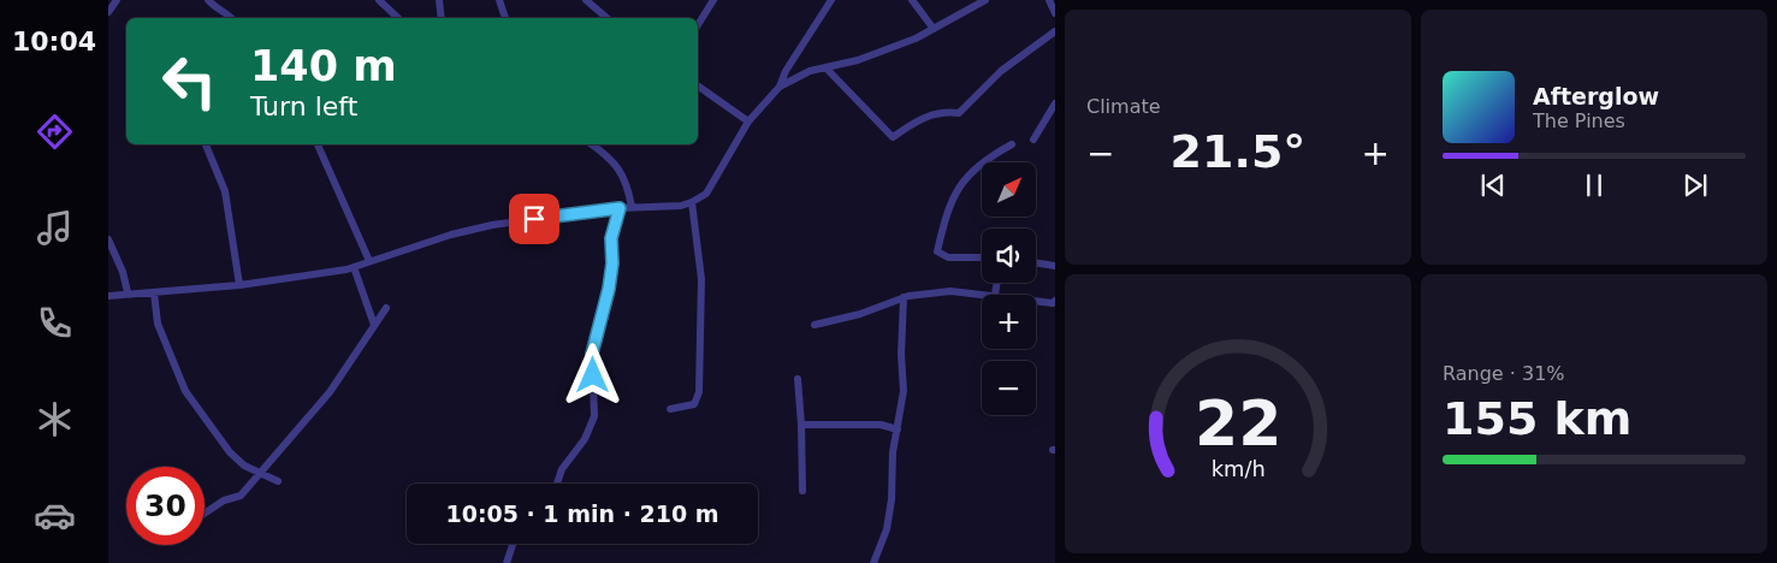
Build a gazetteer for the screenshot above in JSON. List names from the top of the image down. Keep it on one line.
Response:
{"north":"top right","page":{"tabs":"10:04","tile":["Climate",["Range · 31%","155 km"]],"turn":["140 m","Turn left"],"song":["Afterglow","The Pines"],"heat":["−","21.5°","+"],"map_buttons":["+","−"],"limit":"30","trip":"10:05 · 1 min · 210 m","gauge":["22","km/h"]}}
